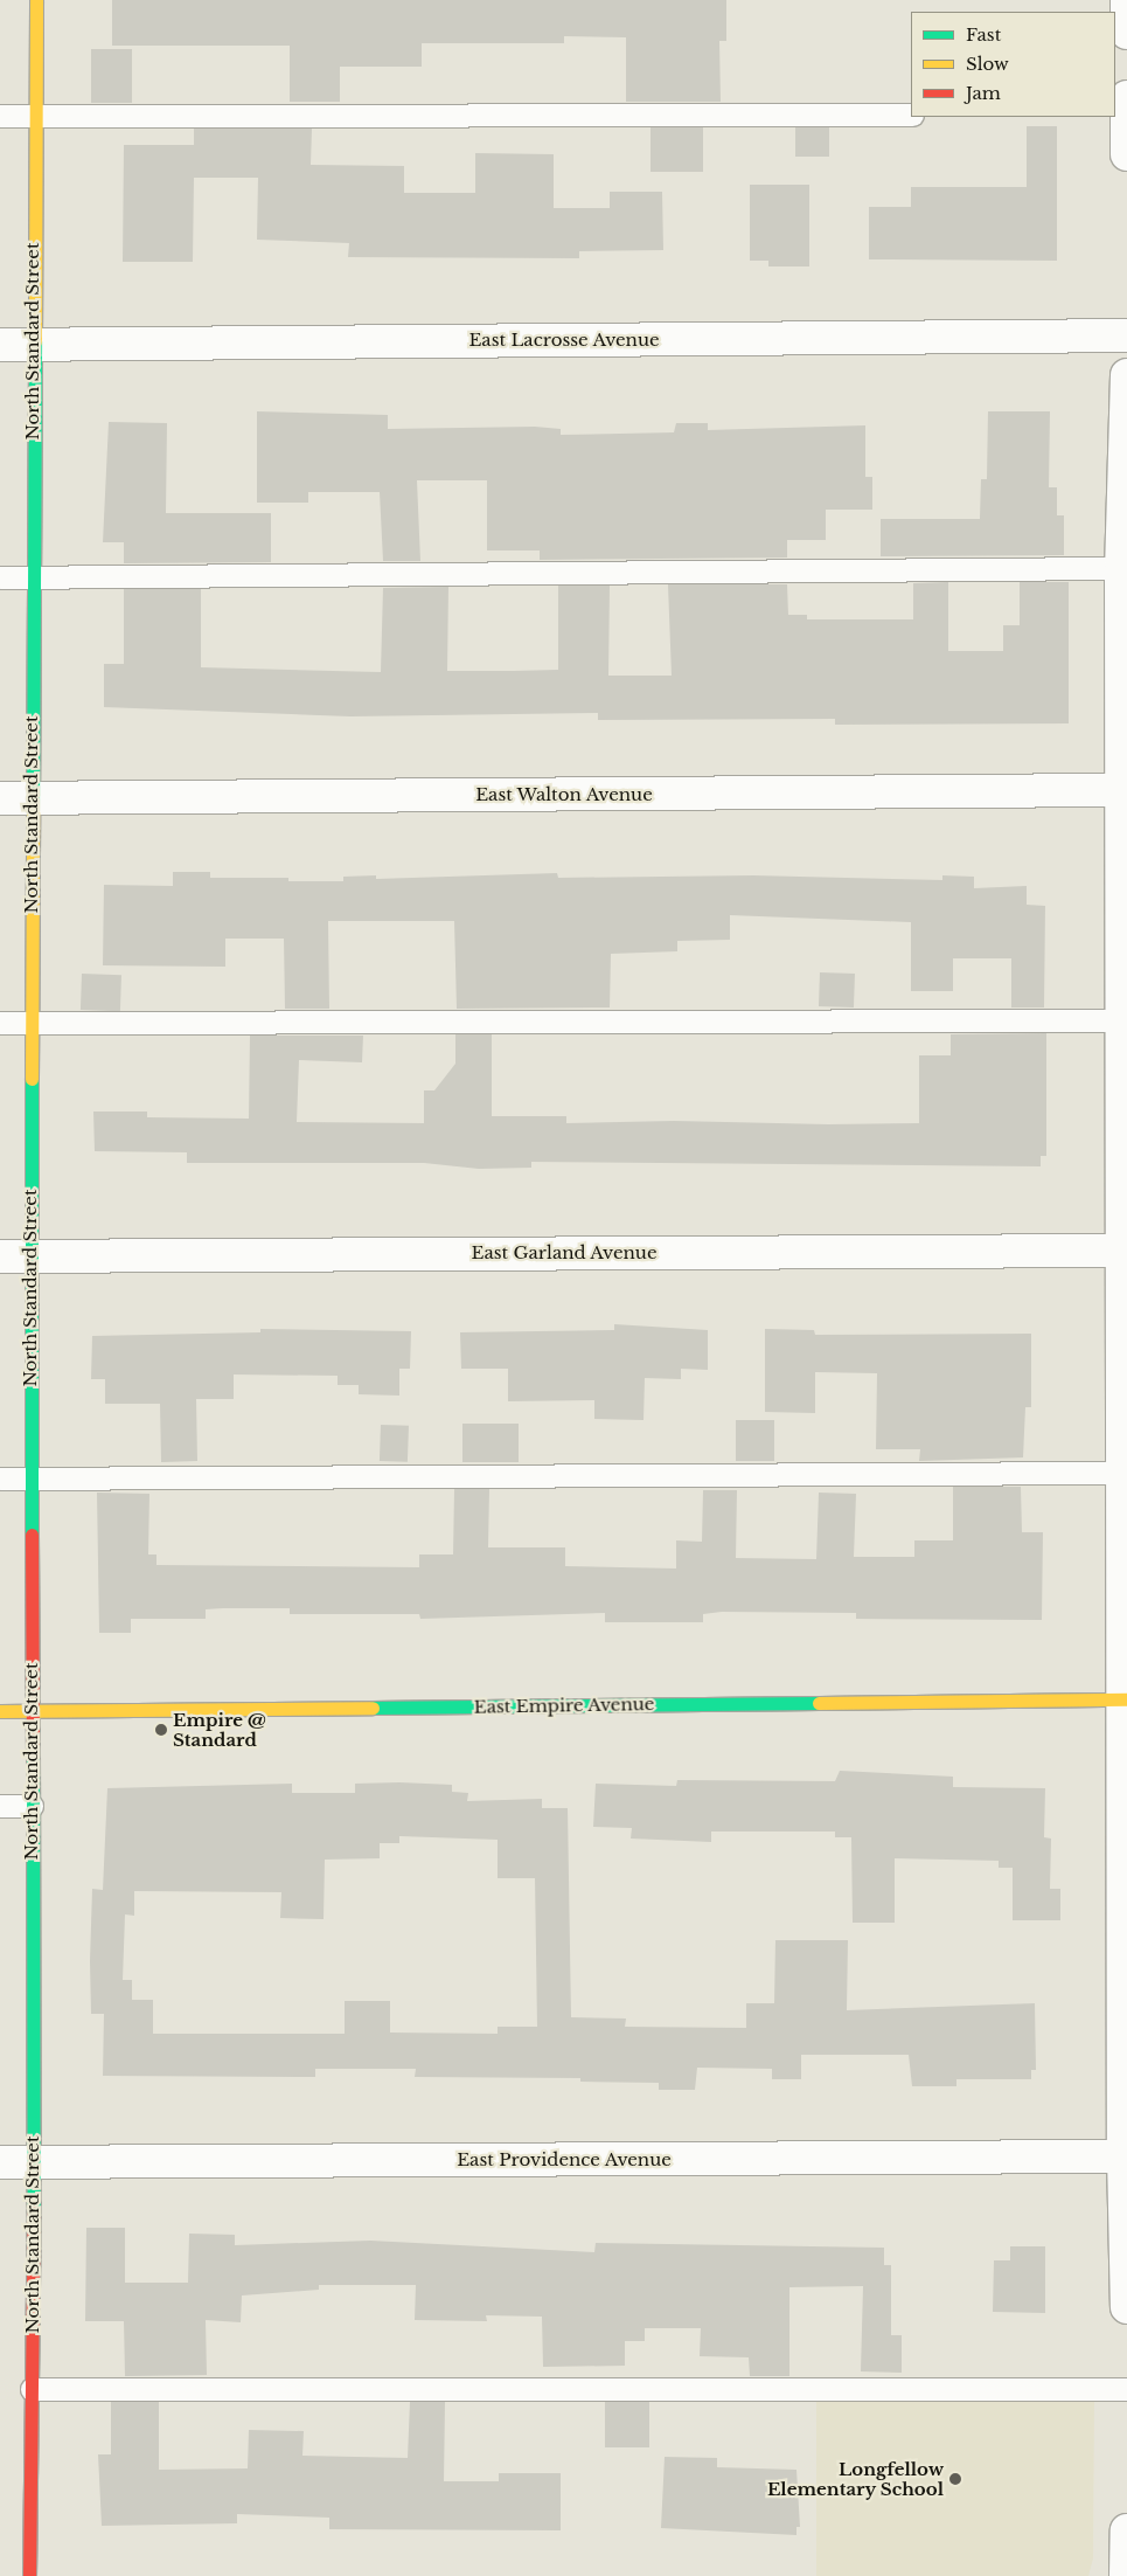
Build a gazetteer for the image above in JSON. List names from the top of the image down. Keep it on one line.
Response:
{"streets":{"street":["East Lacrosse Avenue","North Standard Street","East Walton Avenue","East Garland Avenue","East Empire Avenue","East Providence Avenue"]},"crossings":[["East Lacrosse Avenue","North Standard Street"],["North Standard Street","East Walton Avenue"],["North Standard Street","East Garland Avenue"],["North Standard Street","East Empire Avenue"],["North Standard Street","East Providence Avenue"]],"places":["Empire @ Standard","Longfellow Elementary School"],"legend":["Fast","Slow","Jam"]}
